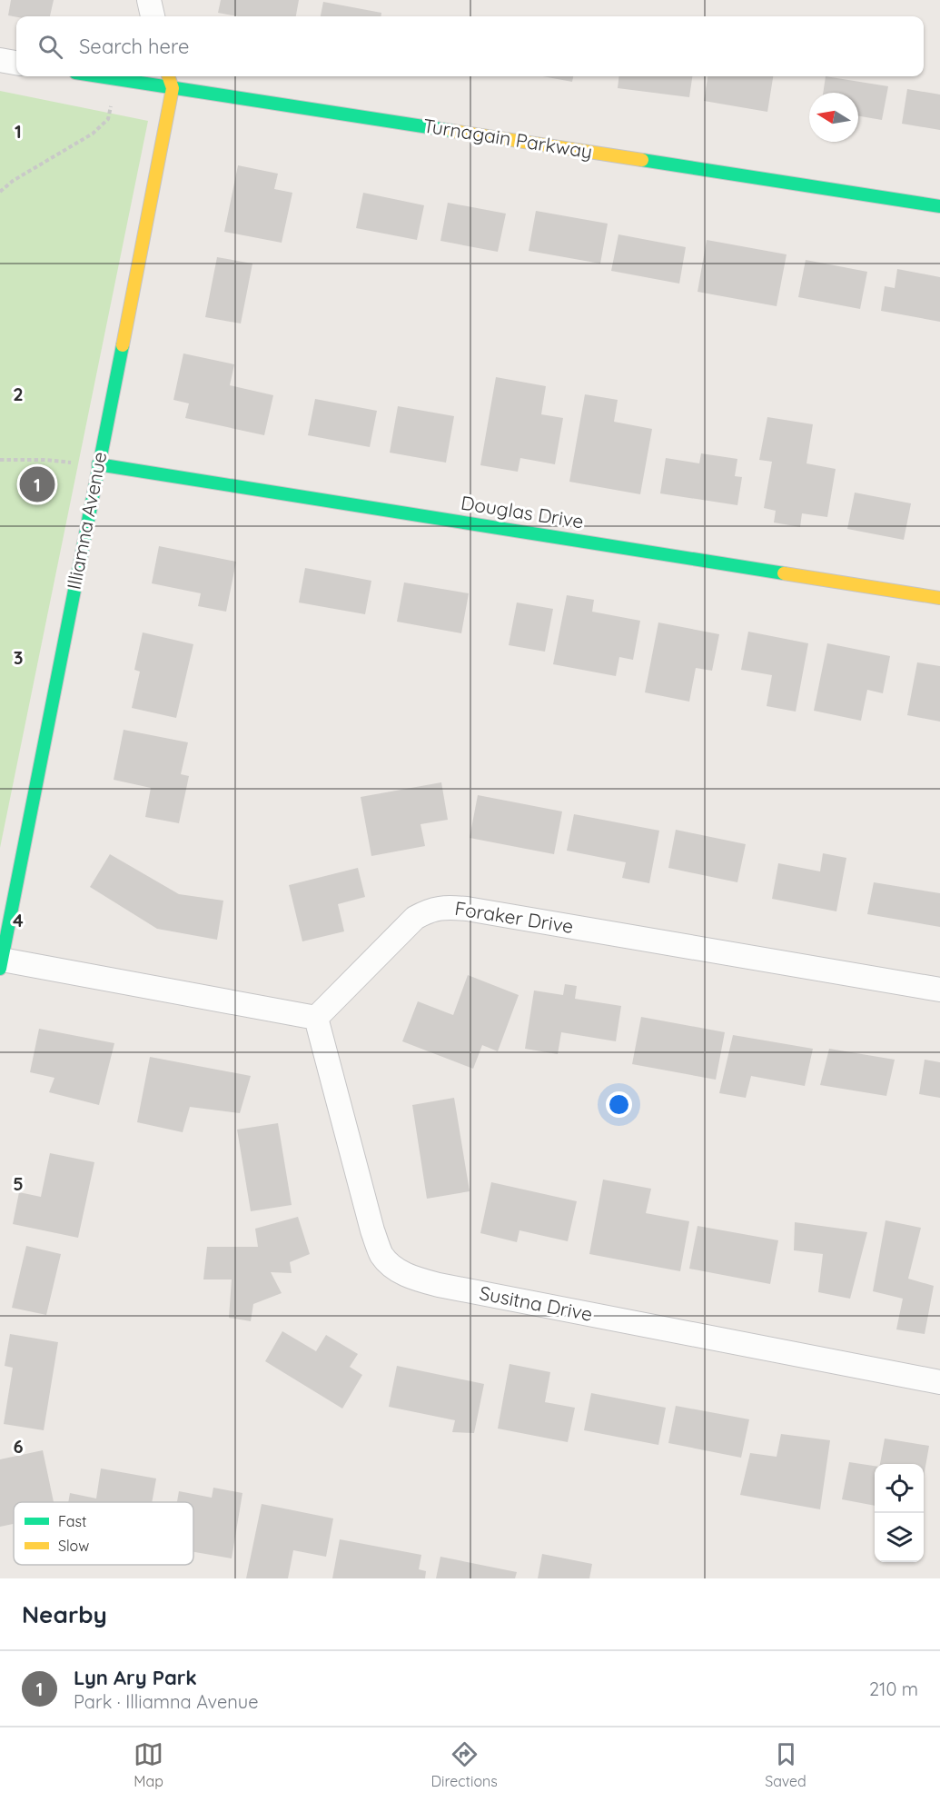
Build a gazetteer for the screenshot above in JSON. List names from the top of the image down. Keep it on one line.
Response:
{"streets":{"street":["Turnagain Parkway","Douglas Drive","Illiamna Avenue","Foraker Drive","Susitna Drive"]},"crossings":[["Turnagain Parkway","Illiamna Avenue"],["Douglas Drive","Illiamna Avenue"],["Foraker Drive","Susitna Drive"]],"legend":["Fast","Slow"],"north":"left","page":{"search":"Search here","pins":"1","heading":"Nearby","list":[{"mark":"1","name":"Lyn Ary Park","note":"Park · Illiamna Avenue","value":"210 m"}],"nav":["Map","Directions","Saved"]},"grid":{"rows":["1","2","3","4","5","6"]}}
